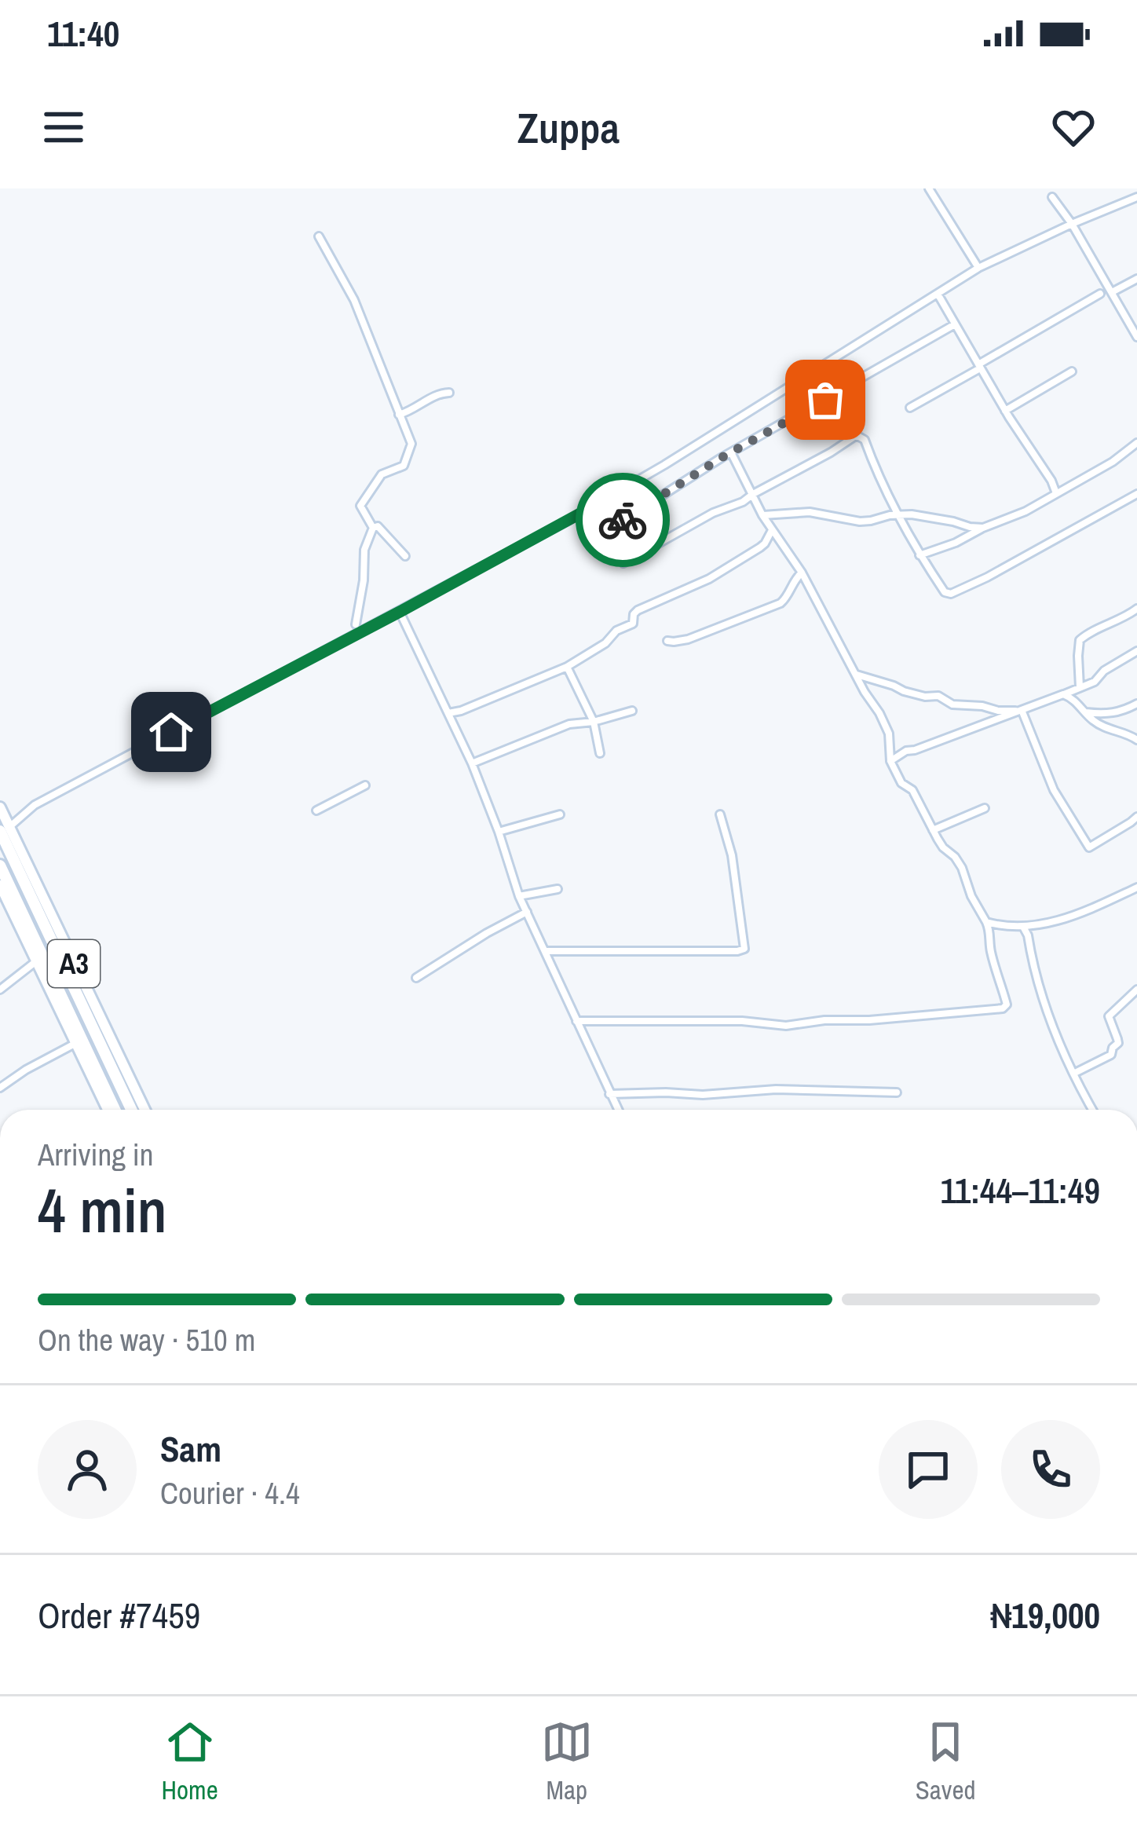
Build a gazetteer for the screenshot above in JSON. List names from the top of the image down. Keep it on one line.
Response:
{"streets":{"highway":["A3"]},"page":{"status":"11:40","header":"Zuppa","heading":["4 min","Arriving in","11:44–11:49"],"panel":["Sam","Courier · 4.4","Order #7459","₦19,000"],"bar":"On the way · 510 m","tabs":["Home","Map","Saved"]}}
